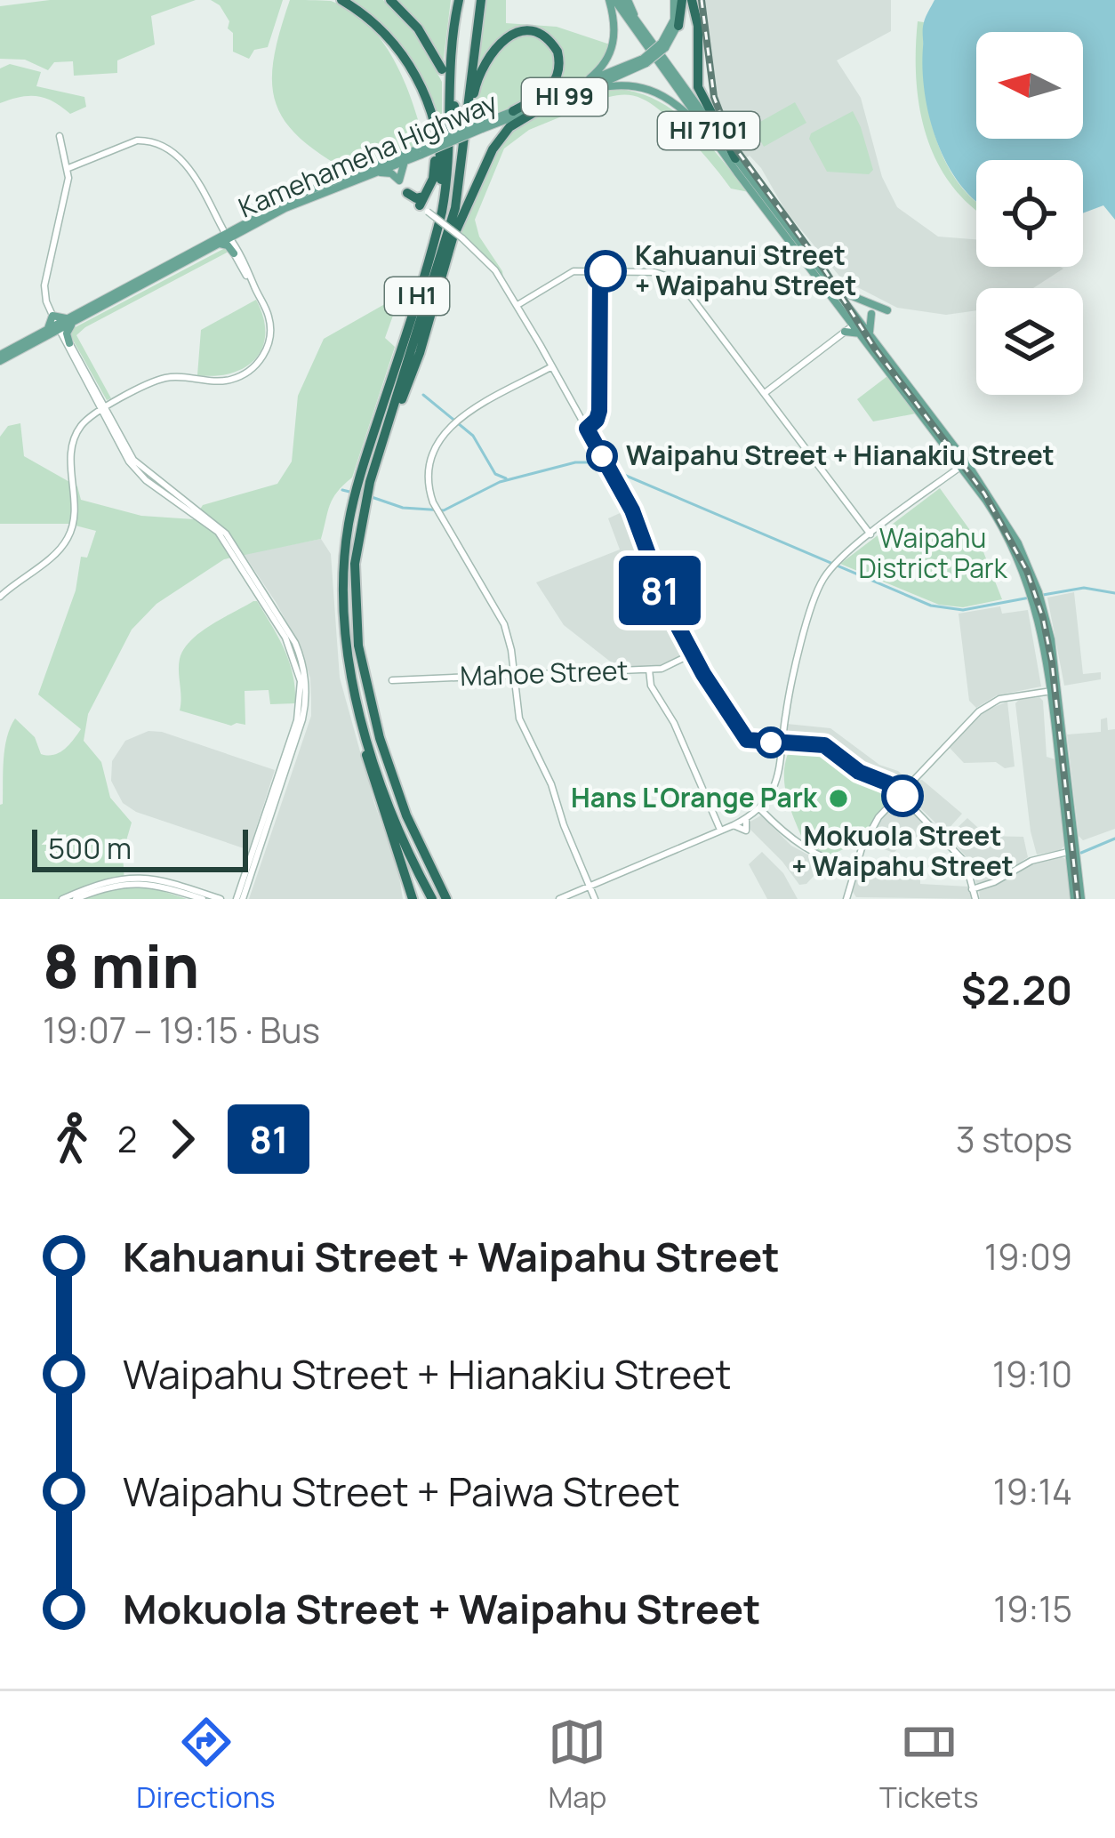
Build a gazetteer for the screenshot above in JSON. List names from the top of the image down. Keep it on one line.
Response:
{"streets":{"highway":["I H1"],"main road":["HI 99","HI 7101","Kamehameha Highway"],"street":["Mahoe Street"]},"crossings":[["HI 99","HI 7101"],["HI 99","Kamehameha Highway"]],"parks":["Waipahu District Park"],"places":["Kahuanui Street + Waipahu Street","Waipahu Street + Hianakiu Street","Mokuola Street + Waipahu Street","Hans L'Orange Park"],"lines":["bus line 81"],"scale_bar":"500 m","north":"left","page":{"on_map":"81","scale":"500 m","heading":["8 min","19:07 – 19:15 · Bus","$2.20"],"legs":["2","81","3 stops"],"list":[{"name":"Kahuanui Street + Waipahu Street","value":"19:09"},{"name":"Waipahu Street + Hianakiu Street","value":"19:10"},{"name":"Waipahu Street + Paiwa Street","value":"19:14"},{"name":"Mokuola Street + Waipahu Street","value":"19:15"}],"tabs":["Directions","Map","Tickets"]}}
